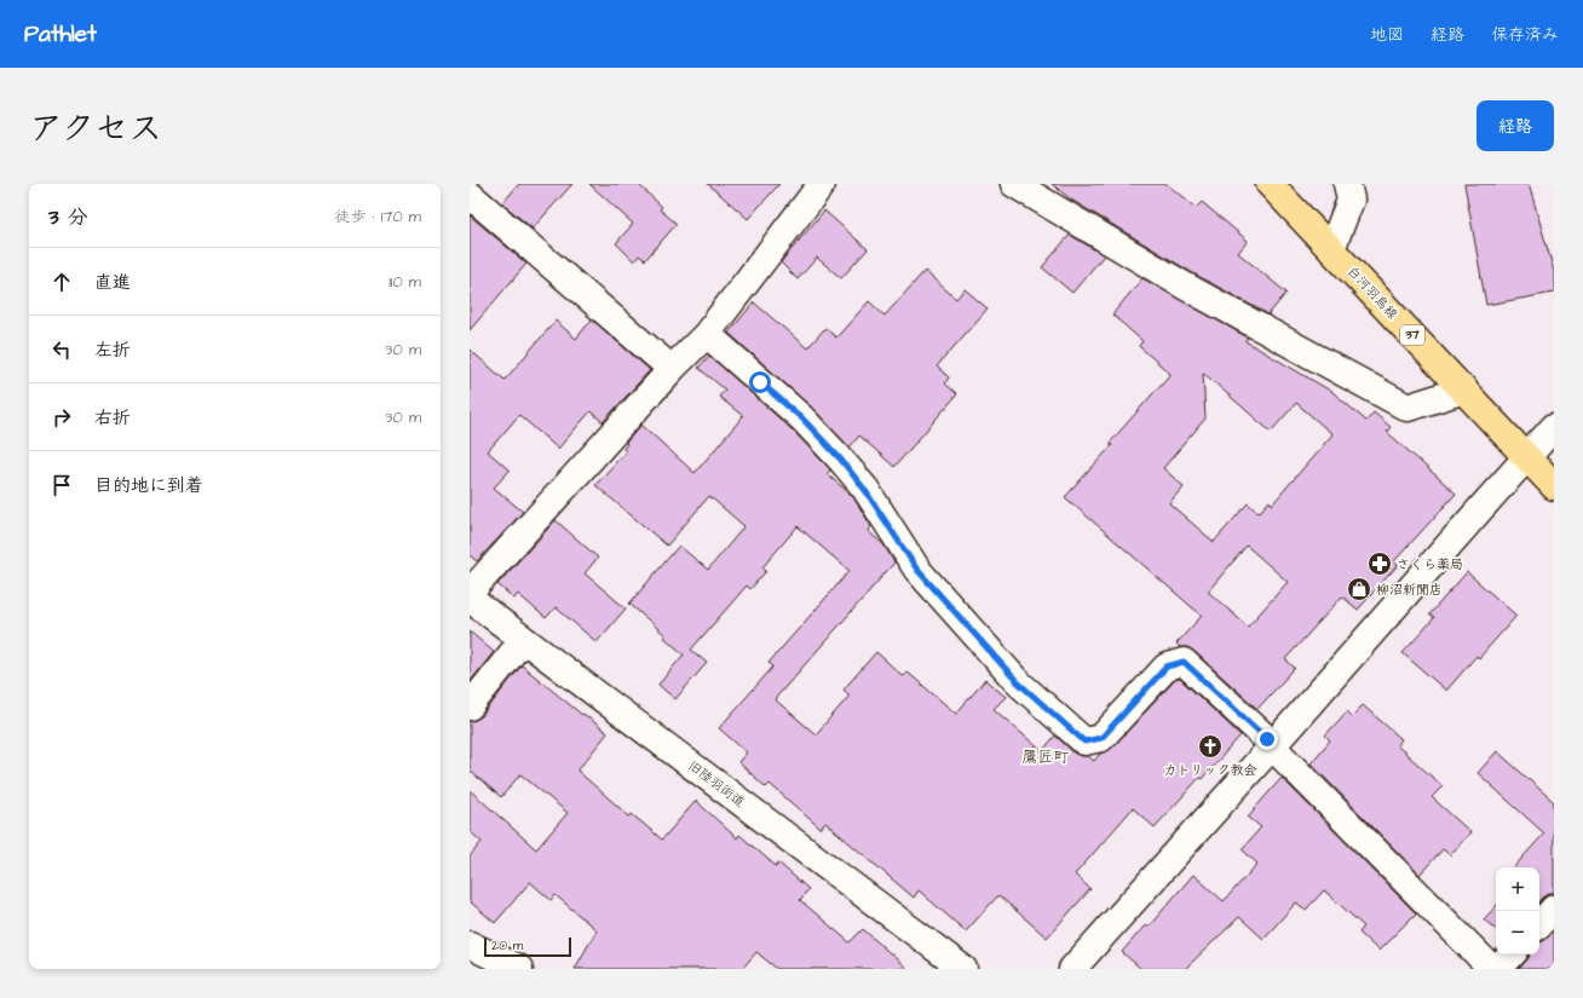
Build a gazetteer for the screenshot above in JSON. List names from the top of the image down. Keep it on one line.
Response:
{"streets":{"main road":["白河羽鳥線","37"],"street":["旧陸羽街道"]},"districts":["鷹匠町"],"places":{"pharmacy":["さくら薬局"],"shop":["柳沼新聞店"],"church":["カトリック教会"]},"scale_bar":"20 m","page":{"header":"Pathlet","nav":["地図","経路","保存済み"],"title":"アクセス","buttons":"経路","heading":["3 分","徒歩 · 170 m"],"list":[["直進","110 m"],["左折","30 m"],["右折","30 m"],"目的地に到着"],"map_buttons":["+","−"],"scale":"20 m"}}
